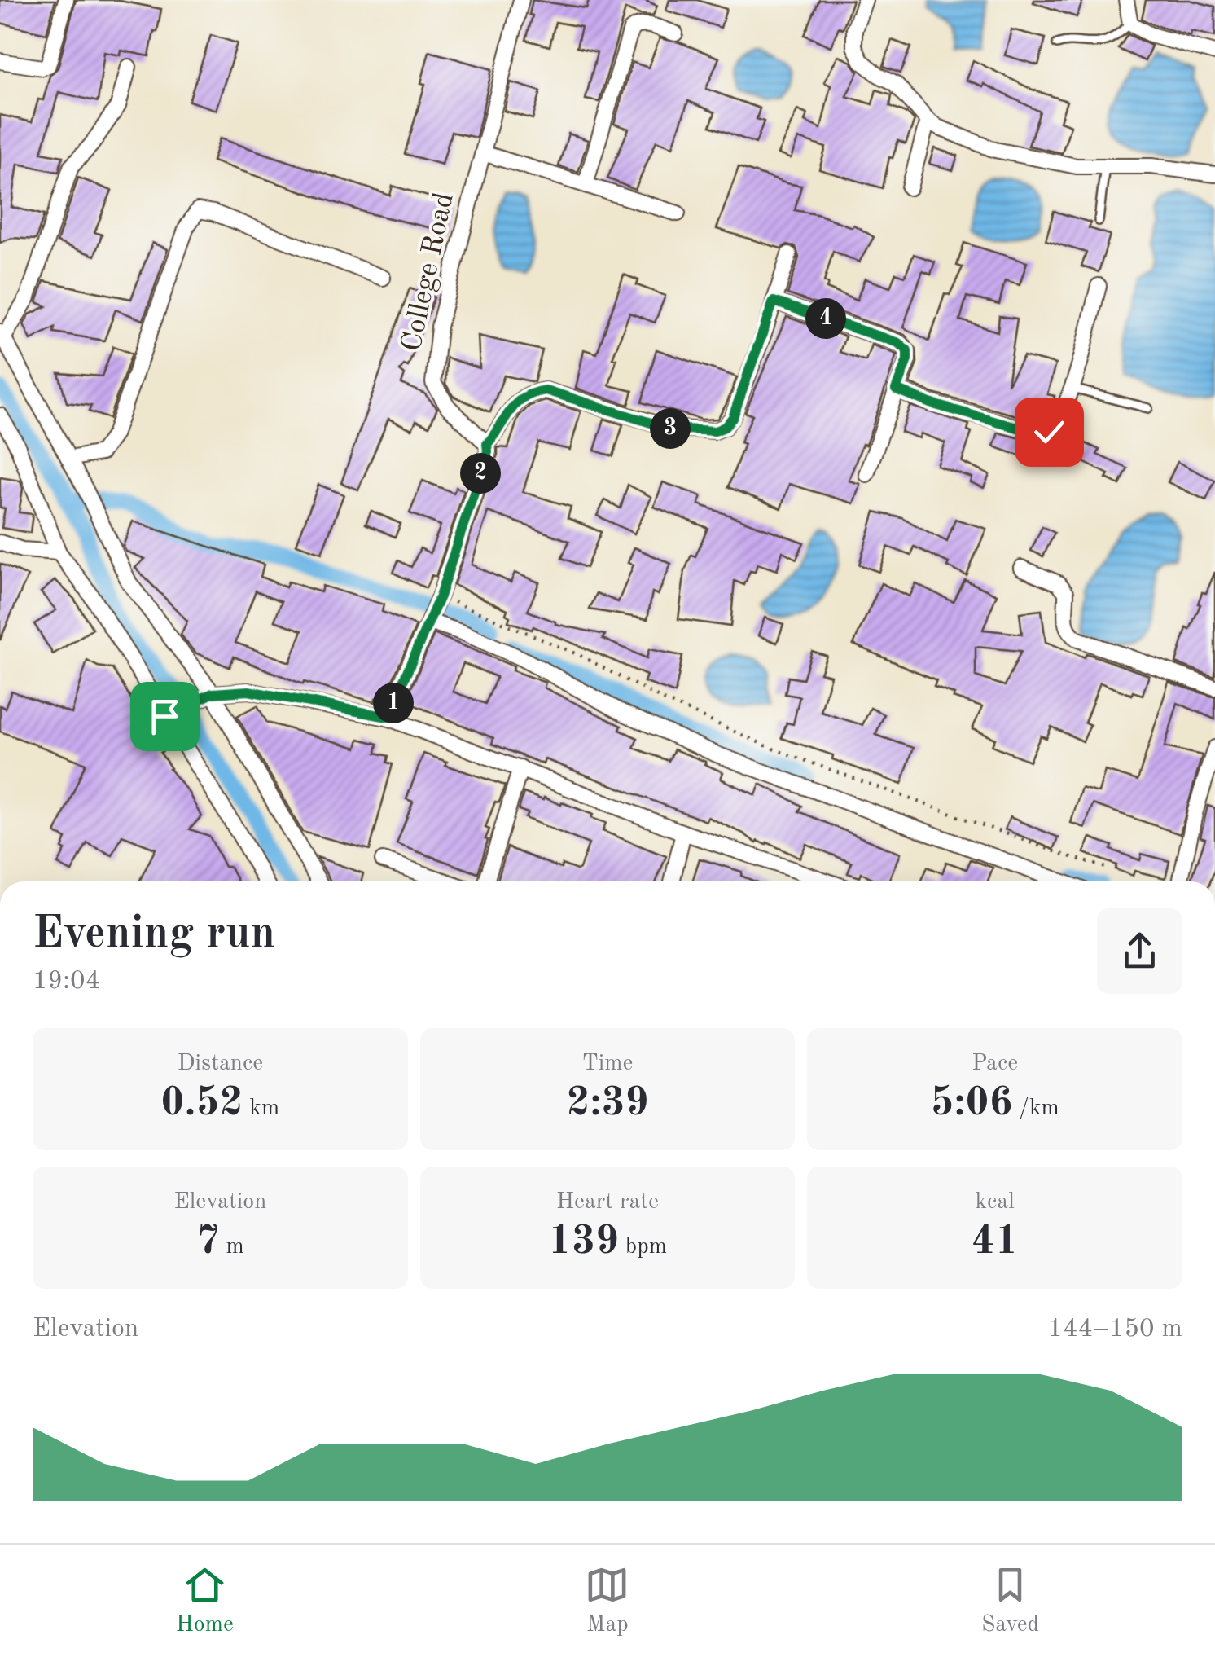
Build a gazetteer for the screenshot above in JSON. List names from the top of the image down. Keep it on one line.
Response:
{"streets":{"street":["College Road"]},"page":{"pins":["4","3","2","1"],"heading":["Evening run","19:04"],"stats":[["Distance","0.52 km"],["Time","2:39"],["Pace","5:06 /km"],["Elevation","7 m"],["Heart rate","139 bpm"],["kcal","41"]],"chart":["Elevation","144–150 m"],"tabs":["Home","Map","Saved"]}}
